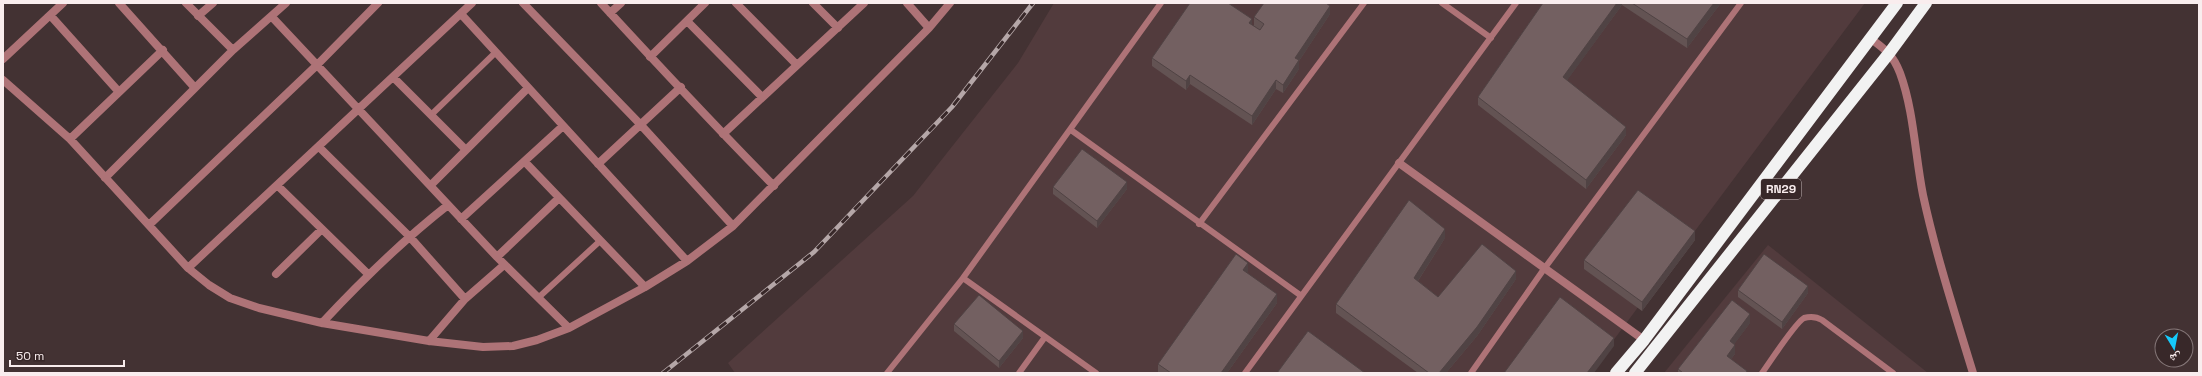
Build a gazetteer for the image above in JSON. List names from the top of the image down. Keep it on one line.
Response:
{"streets":{"highway":["RN29"]},"scale_bar":"50 m","north":"bottom"}
